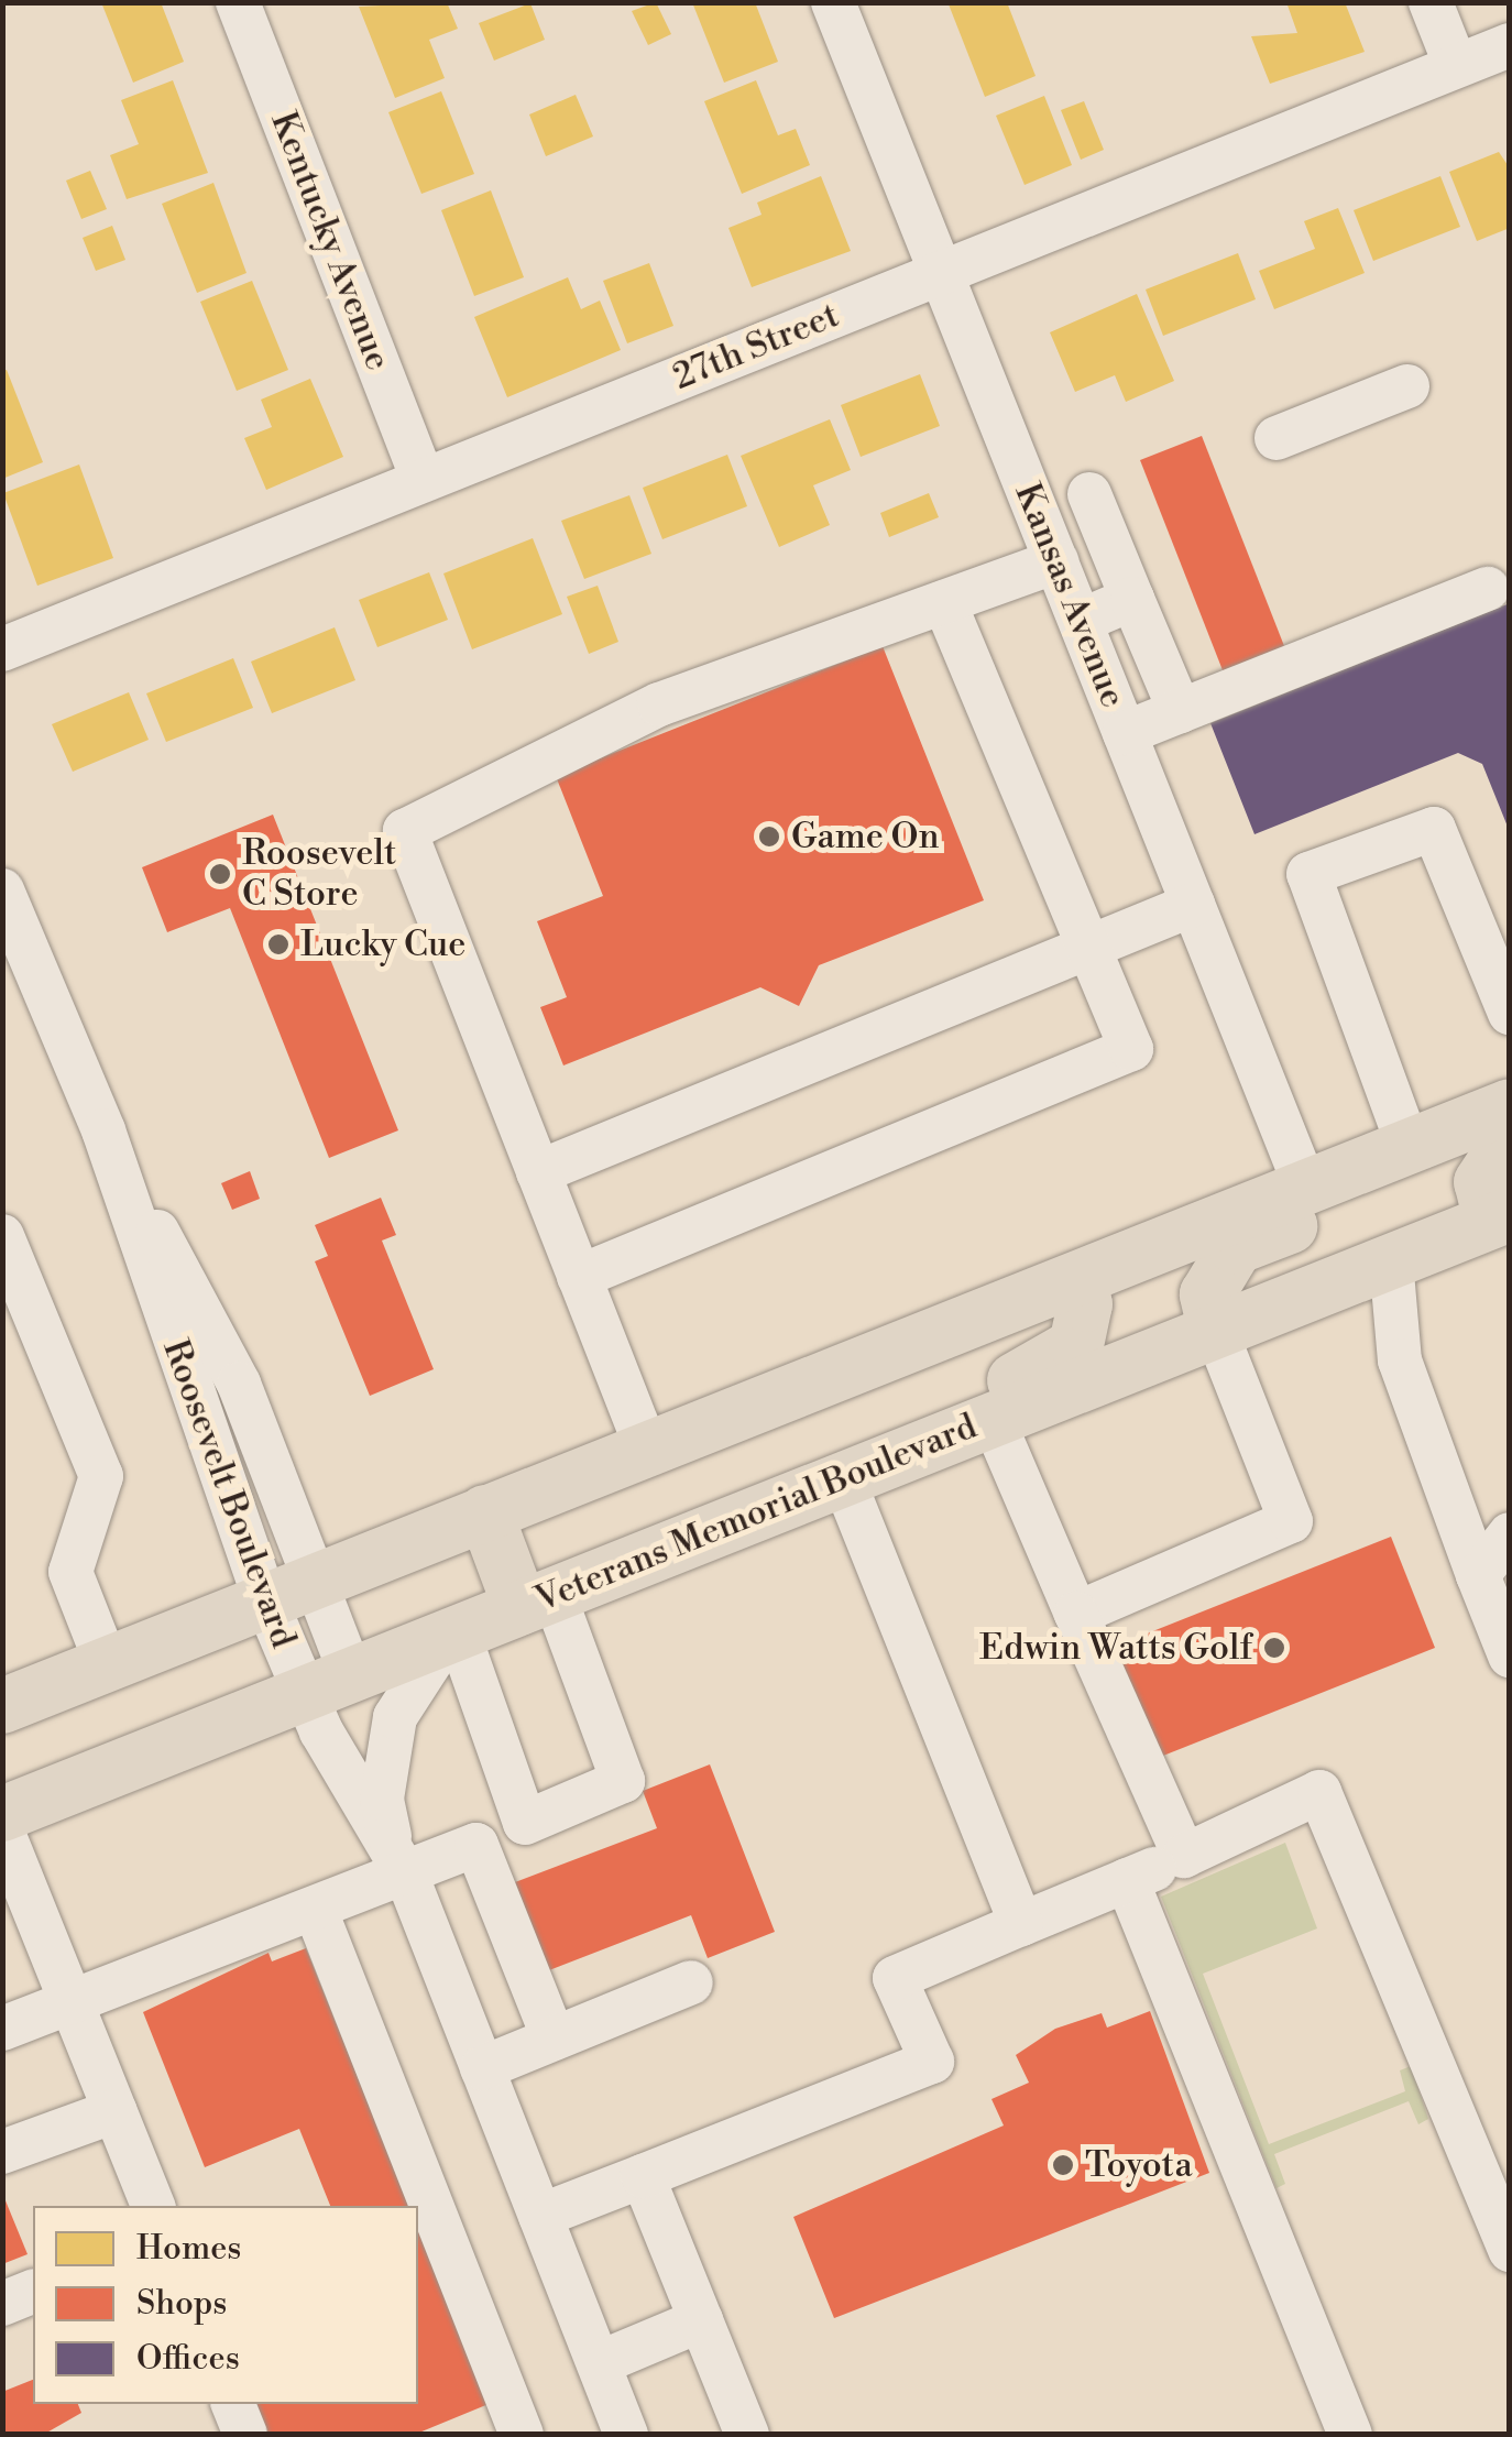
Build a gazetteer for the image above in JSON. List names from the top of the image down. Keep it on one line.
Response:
{"streets":{"main road":["Veterans Memorial Boulevard"],"street":["Kentucky Avenue","27th Street","Kansas Avenue","Roosevelt Boulevard"]},"crossings":[["Kentucky Avenue","27th Street"],["27th Street","Kansas Avenue"],["Roosevelt Boulevard","Veterans Memorial Boulevard"]],"places":["Game On","Roosevelt C Store","Lucky Cue","Edwin Watts Golf","Toyota"],"legend":["Homes","Shops","Offices"]}
